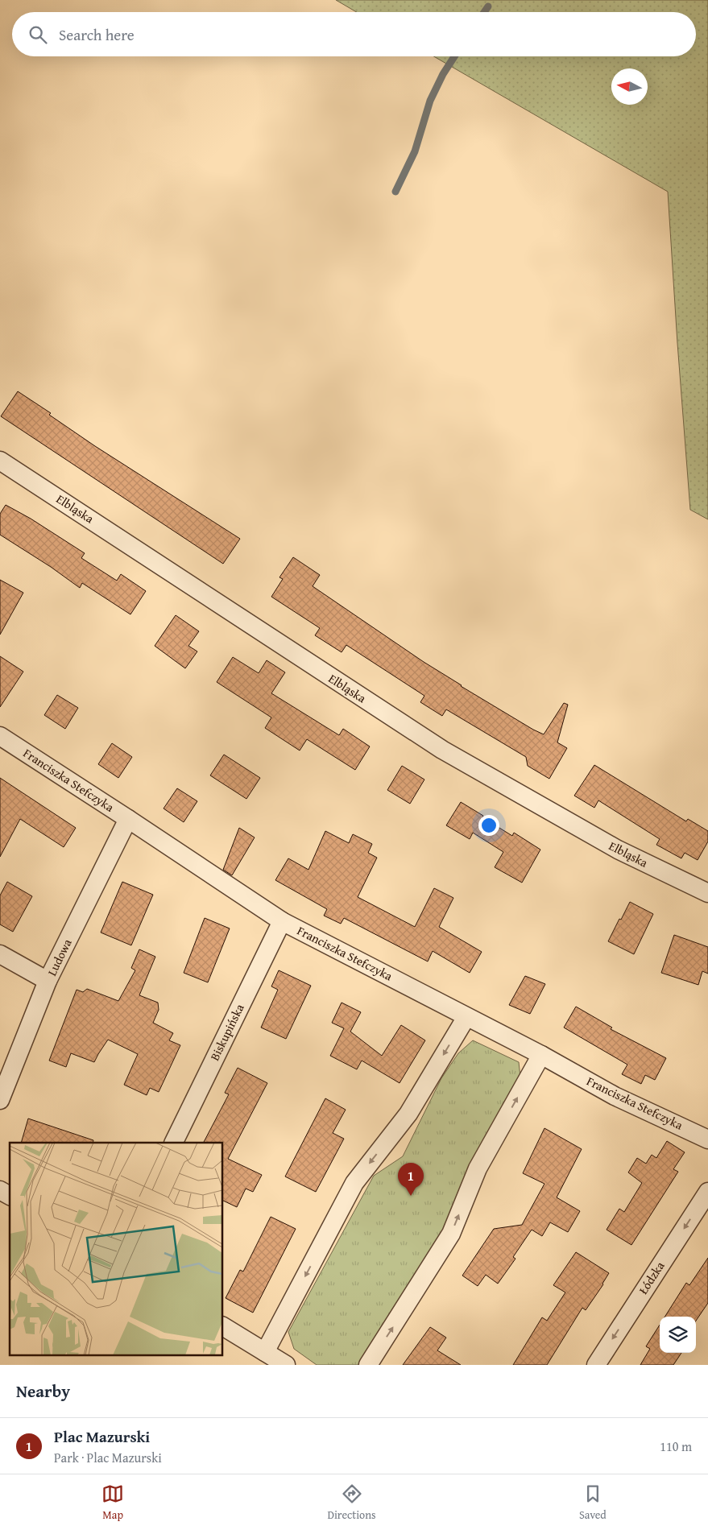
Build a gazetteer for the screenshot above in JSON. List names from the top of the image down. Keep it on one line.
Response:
{"streets":{"street":["Elbląska","Franciszka Stefczyka","Ludowa","Biskupińska","Łódzka"]},"crossings":[["Franciszka Stefczyka","Ludowa"],["Franciszka Stefczyka","Biskupińska"]],"one_way":["Łódzka"],"north":"left","page":{"search":"Search here","pins":"1","heading":"Nearby","list":[{"mark":"1","name":"Plac Mazurski","note":"Park · Plac Mazurski","value":"110 m"}],"nav":["Map","Directions","Saved"]}}
